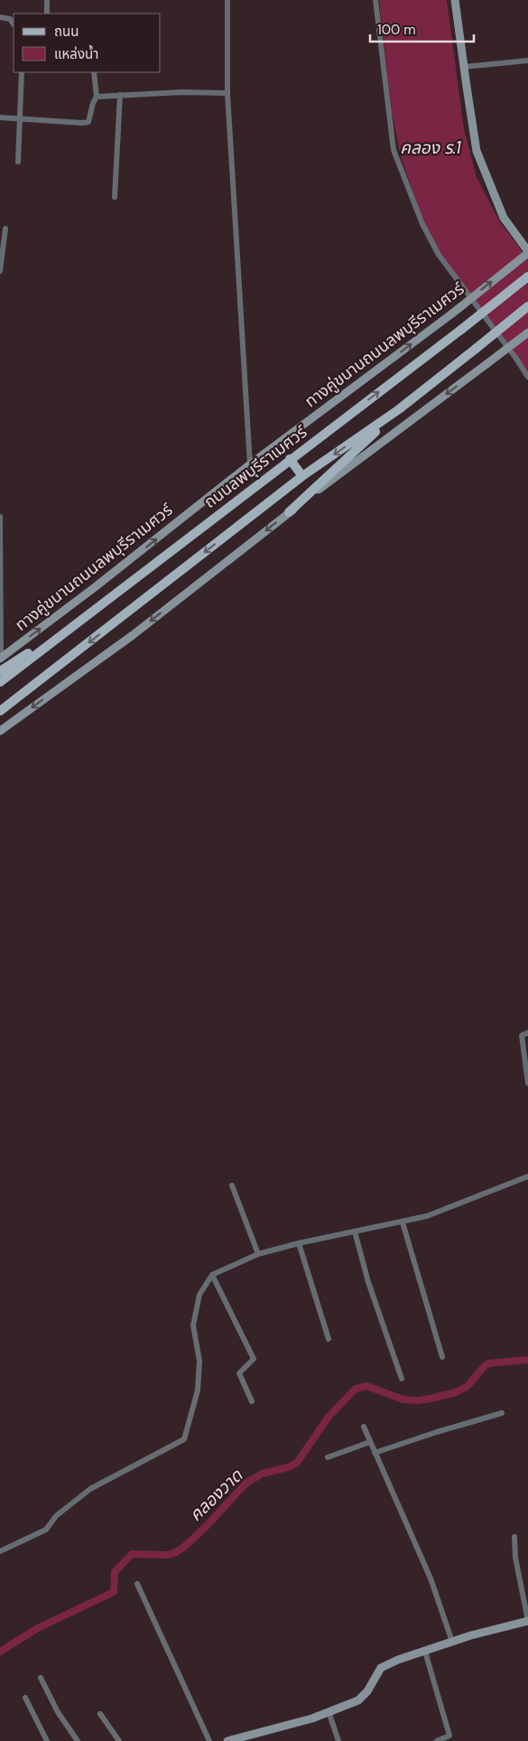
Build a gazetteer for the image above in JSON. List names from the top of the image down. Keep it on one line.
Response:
{"streets":{"main road":["ทางคู่ขนานถนนลพบุรีราเมศวร์","ถนนลพบุรีราเมศวร์"]},"water":["คลอง ร.1","คลองวาด"],"legend":["ถนน","แหล่งน้ำ"],"scale_bar":"100 m"}
